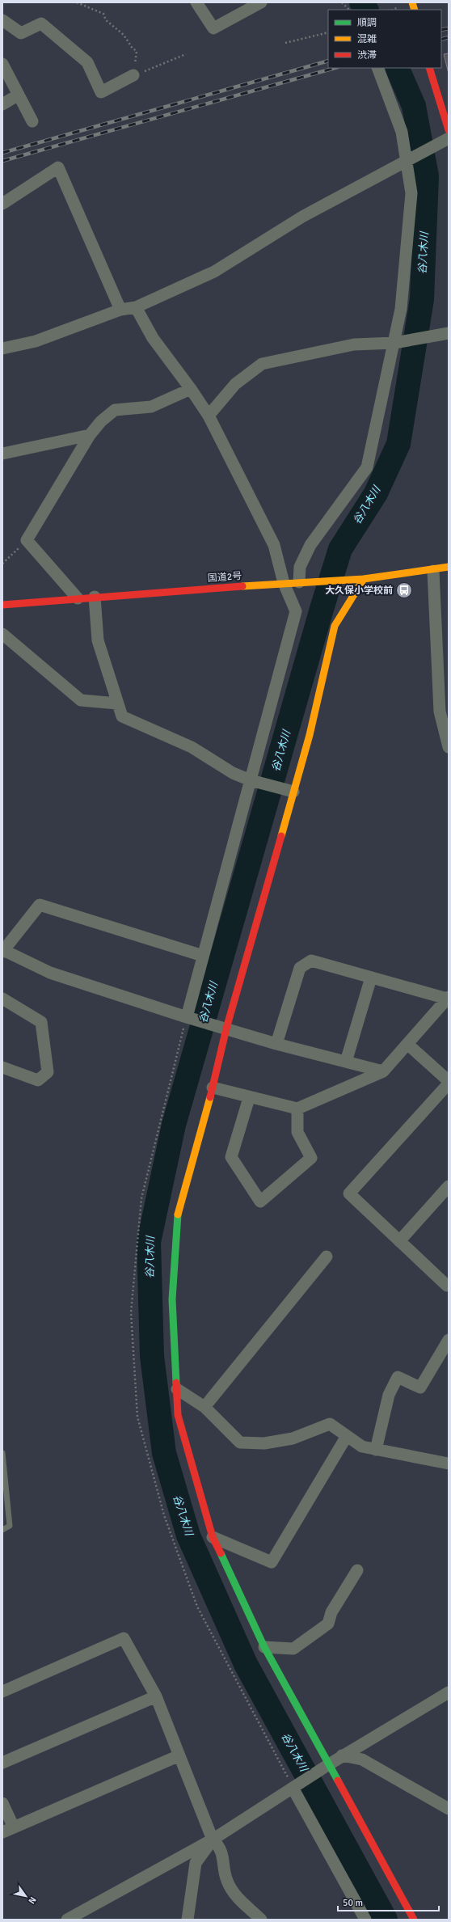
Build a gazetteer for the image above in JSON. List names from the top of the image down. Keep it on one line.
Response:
{"streets":{"main road":["国道2号"]},"water":["谷八木川"],"places":{"bus stop":["大久保小学校前"]},"legend":["順調","混雑","渋滞"],"scale_bar":"50 m","north":"bottom right"}
